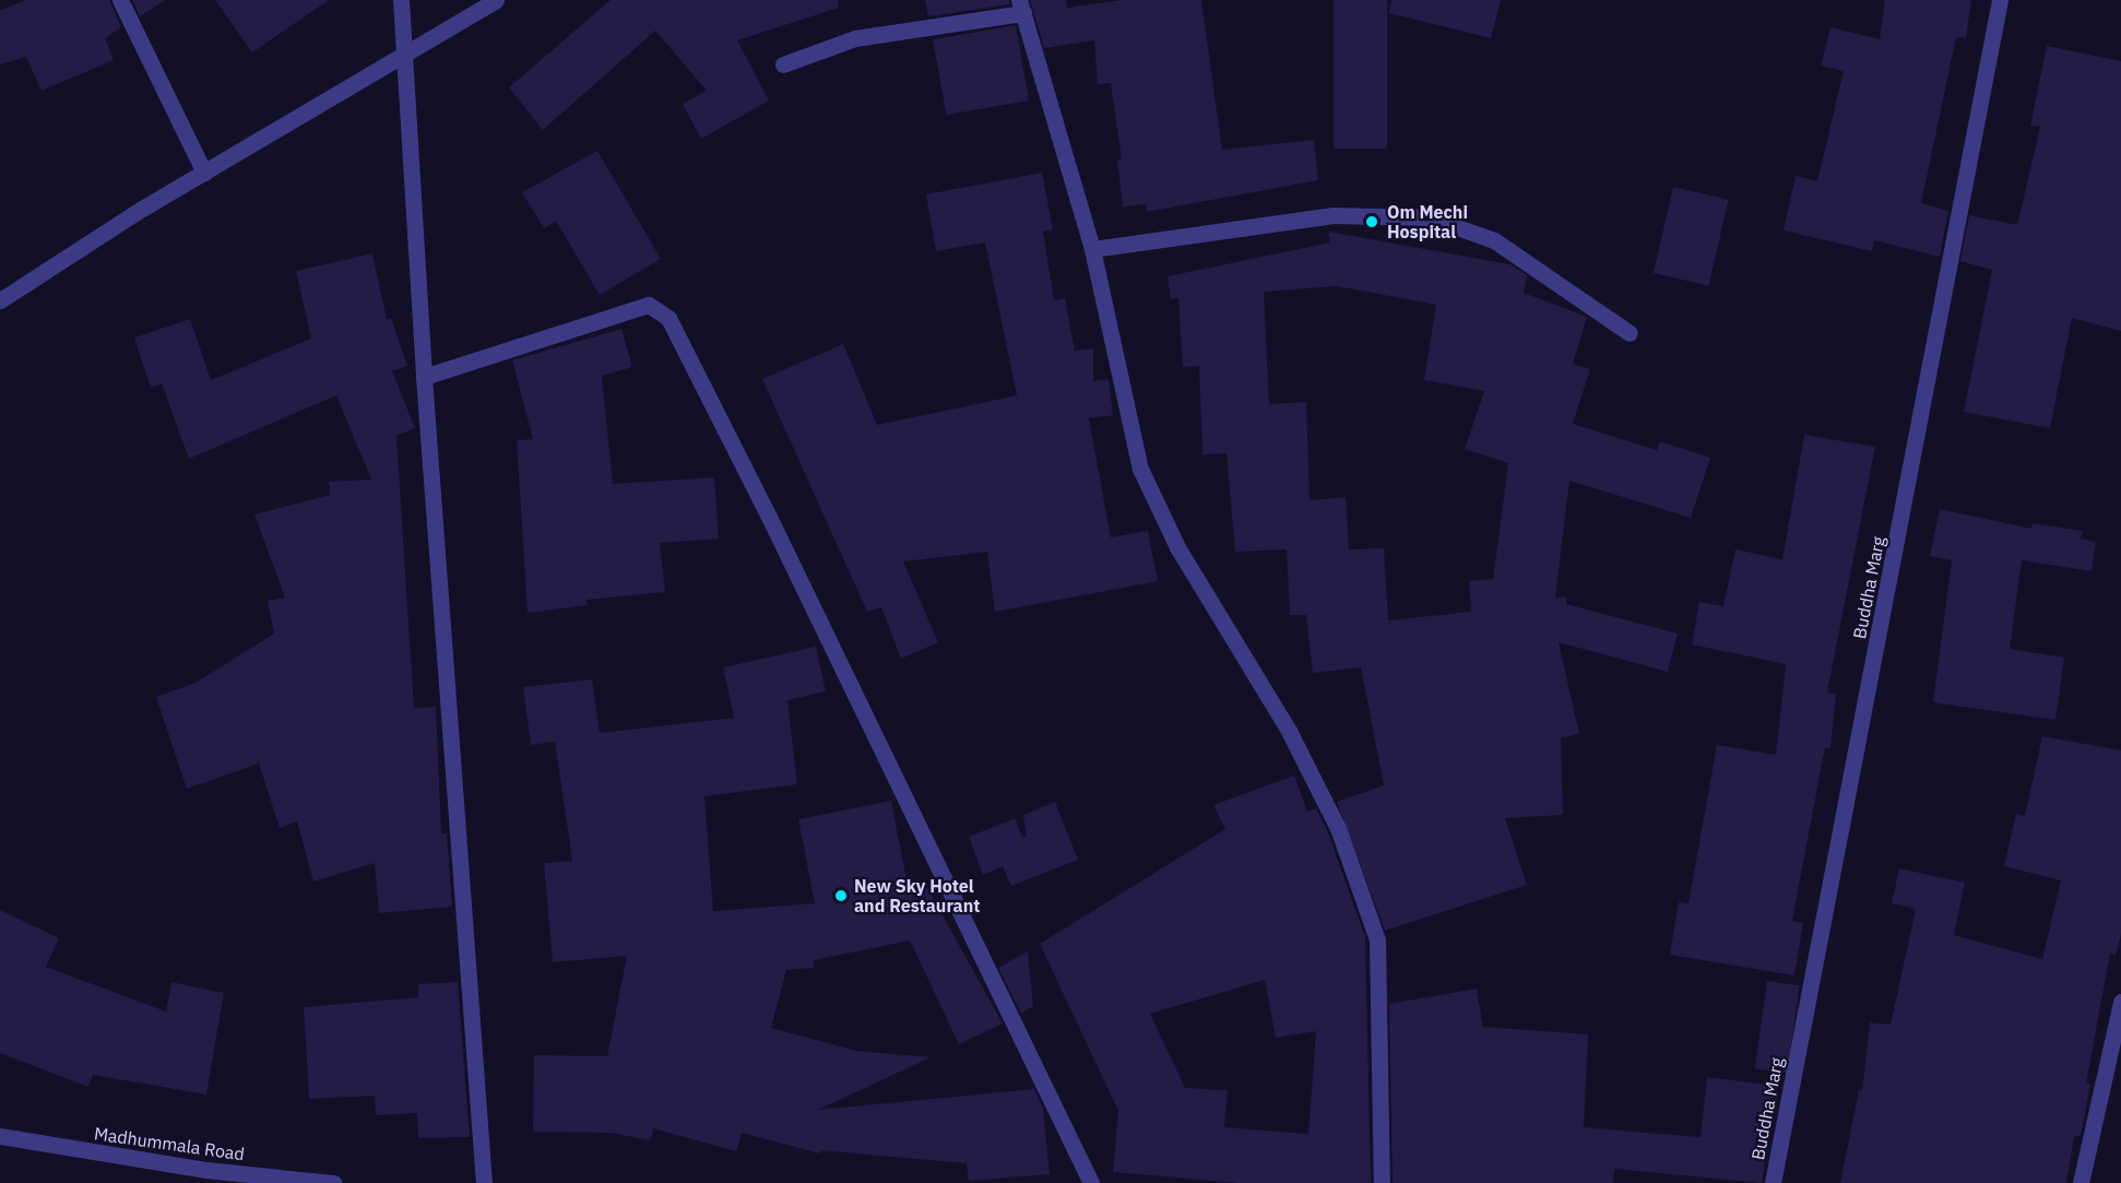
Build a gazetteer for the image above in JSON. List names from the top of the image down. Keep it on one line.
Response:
{"streets":{"street":["Buddha Marg","Madhummala Road"]},"places":["Om Mechi Hospital","New Sky Hotel and Restaurant"]}
